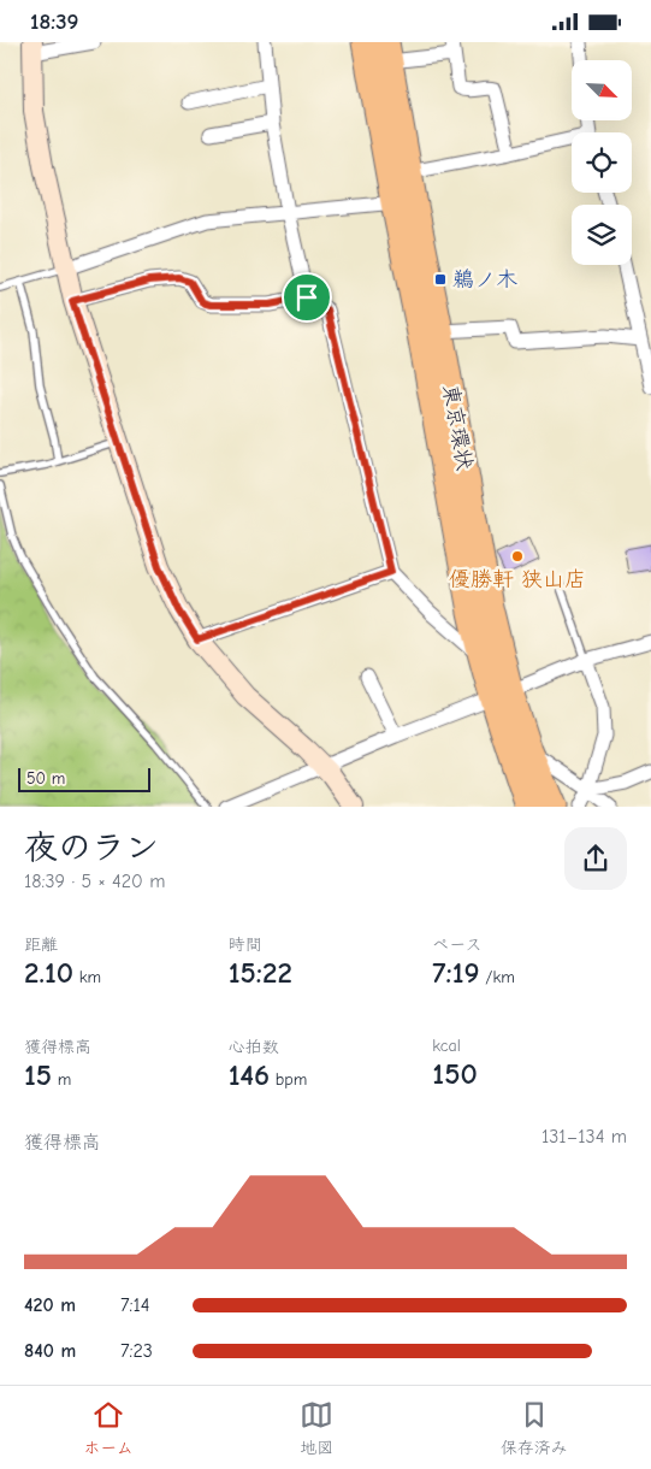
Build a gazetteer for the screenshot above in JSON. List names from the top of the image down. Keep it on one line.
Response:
{"streets":{"highway":["東京環状"]},"places":{"transit":["鵜ノ木"],"other":["優勝軒 狭山店"]},"scale_bar":"50 m","north":"bottom right","page":{"status":"18:39","scale":"50 m","heading":["夜のラン","18:39 · 5 × 420 m"],"stats":[["距離","2.10 km"],["時間","15:22"],["ペース","7:19 /km"],["獲得標高","15 m"],["心拍数","146 bpm"],["kcal","150"]],"chart":["獲得標高","131–134 m"],"list":[{"name":"420 m","note":"7:14"},{"name":"840 m","note":"7:23"}],"tabs":["ホーム","地図","保存済み"]}}
